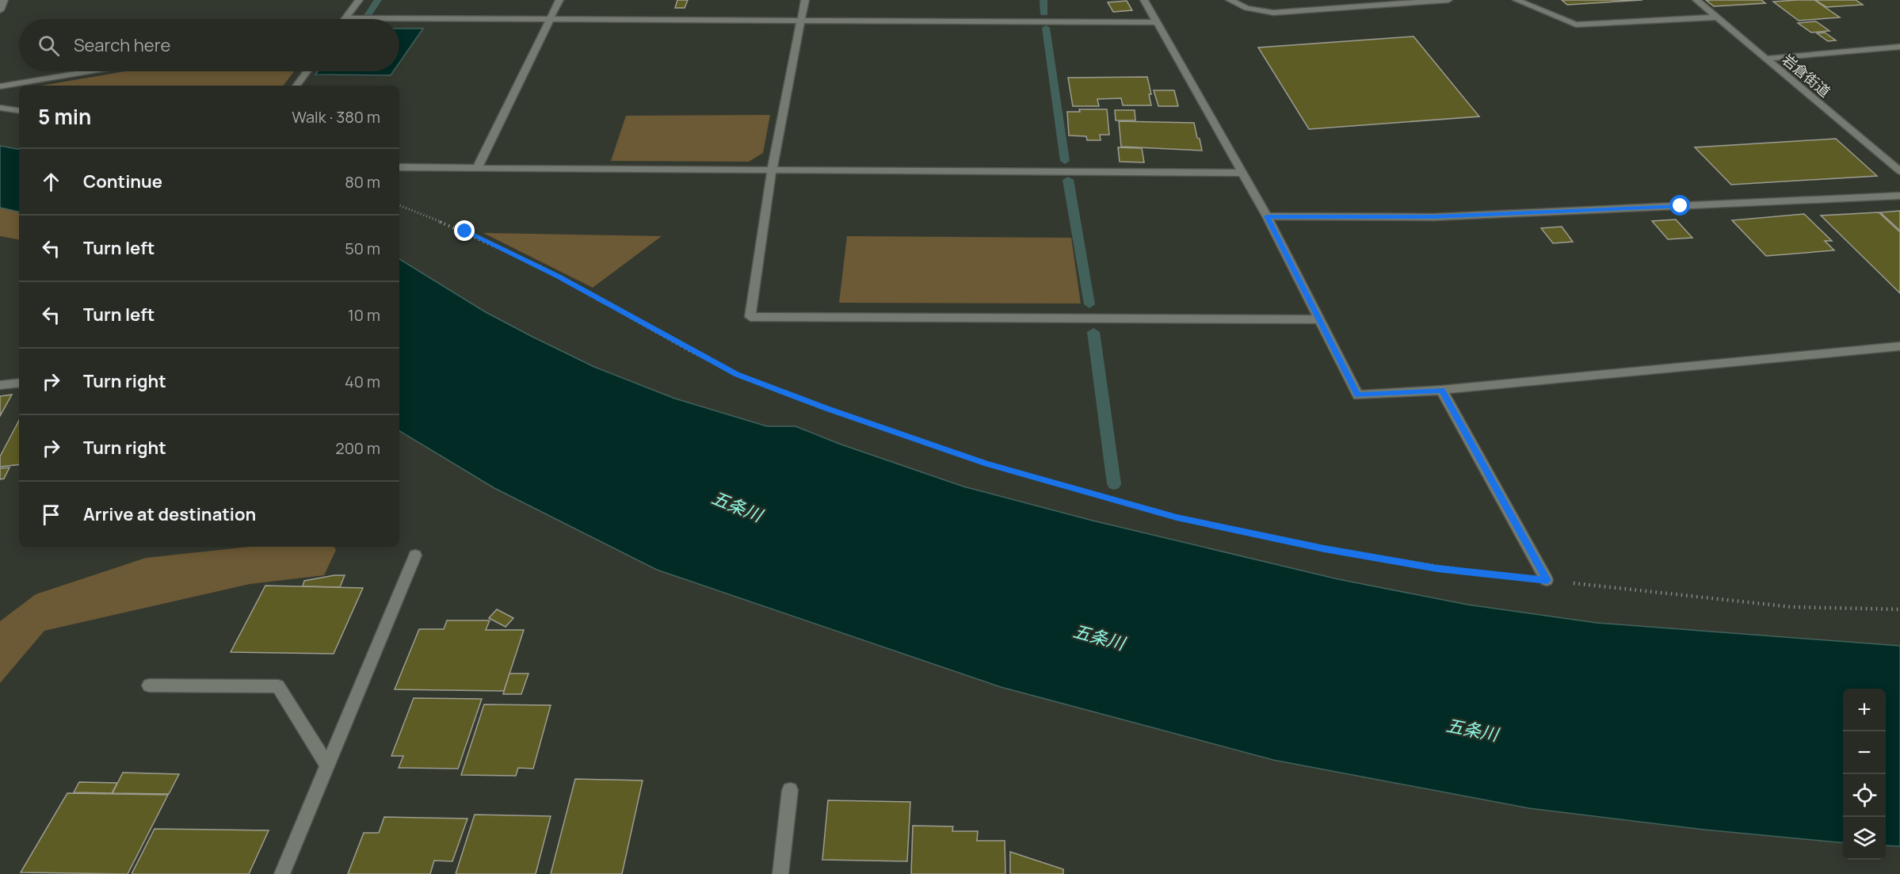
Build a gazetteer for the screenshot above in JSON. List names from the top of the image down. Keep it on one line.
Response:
{"streets":{"street":["岩倉街道"]},"water":["五条川"],"page":{"search":"Search here","heading":["5 min","Walk · 380 m"],"list":[["Continue","80 m"],["Turn left","50 m"],["Turn left","10 m"],["Turn right","40 m"],["Turn right","200 m"],"Arrive at destination"],"map_buttons":["+","−"]}}
